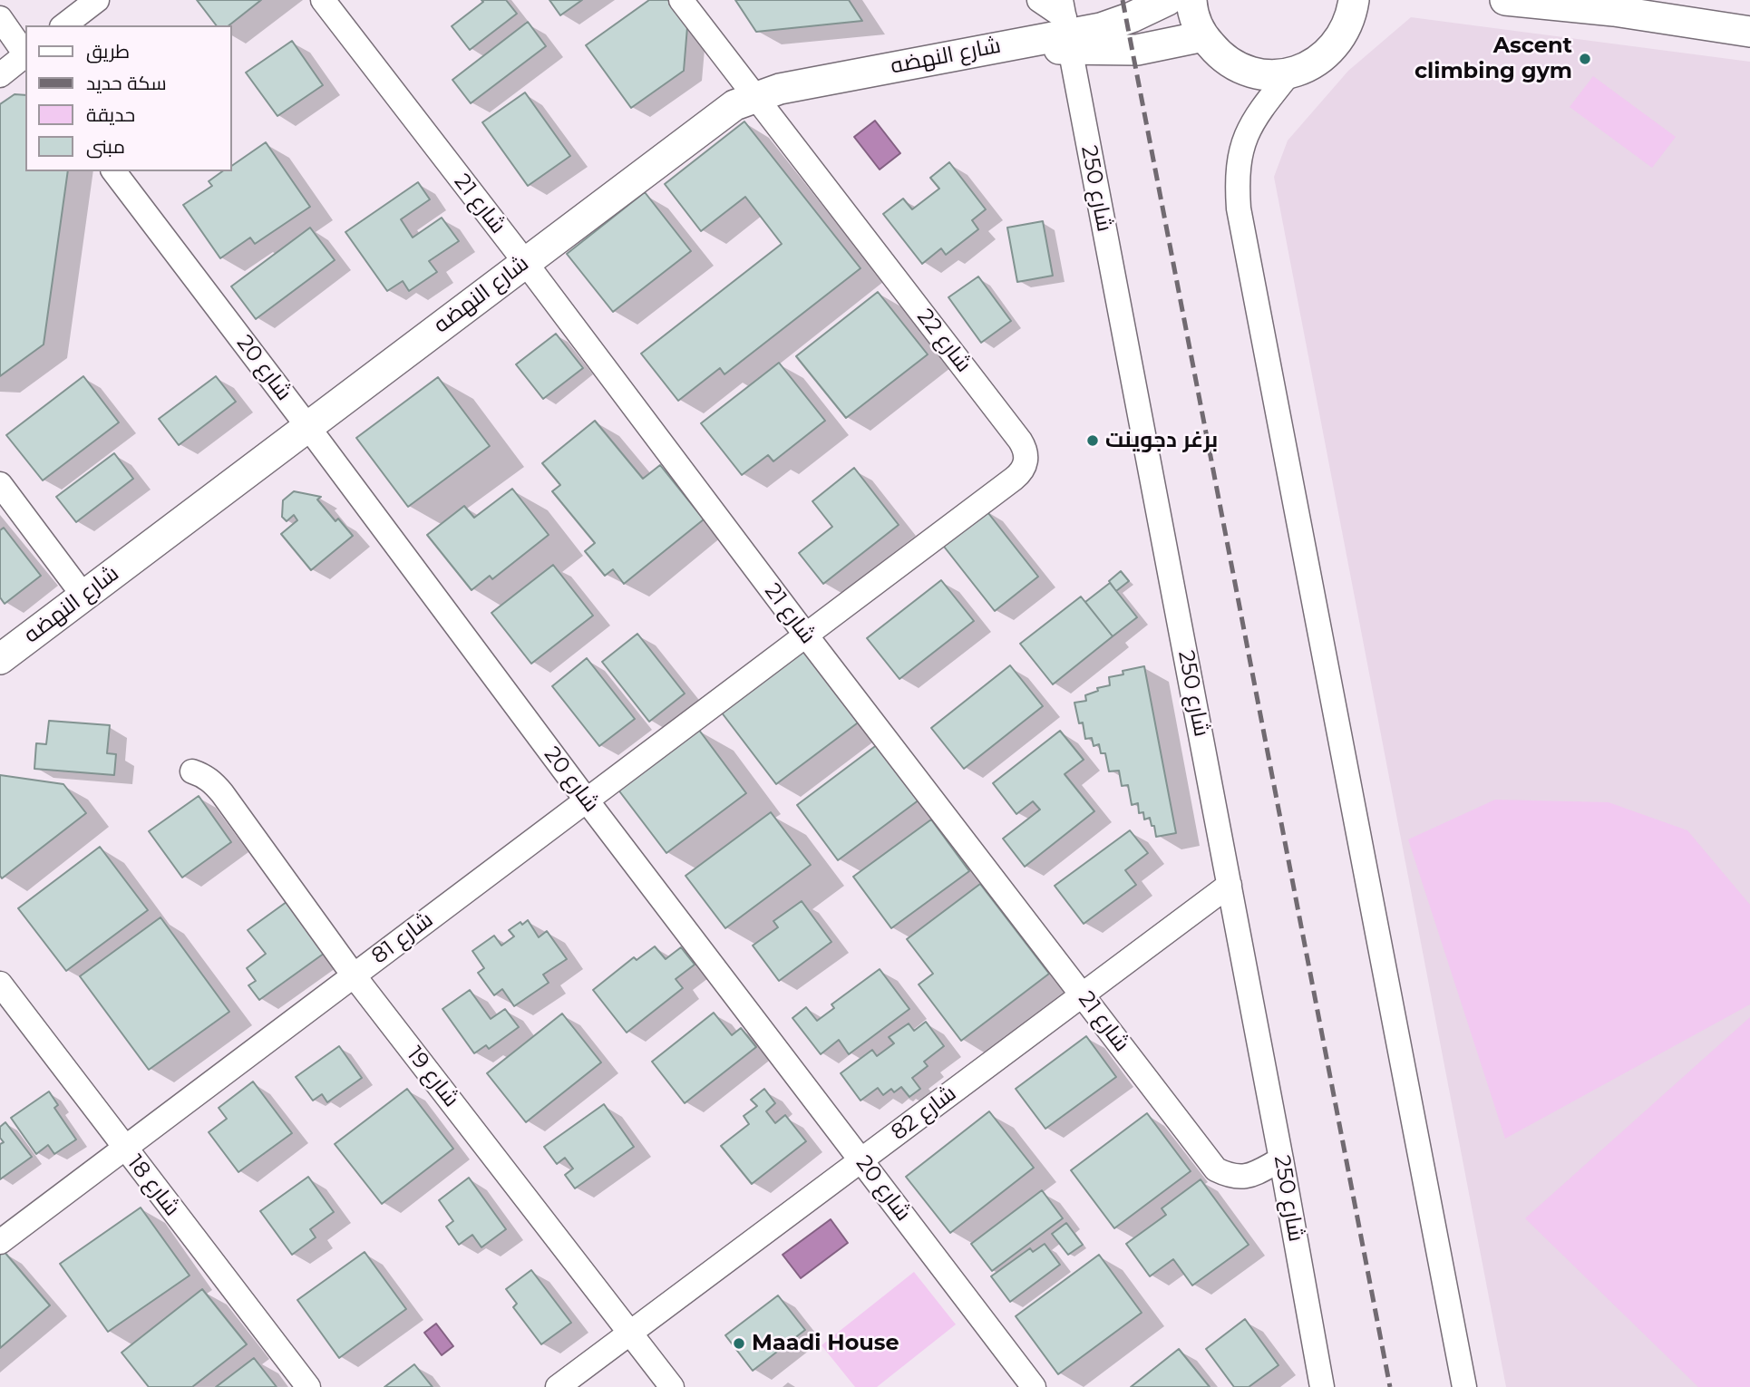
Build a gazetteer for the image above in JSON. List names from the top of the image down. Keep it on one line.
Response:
{"streets":{"street":["شارع النهضه","شارع 250","شارع 21","شارع 22","شارع 20","شارع 81","شارع 19","شارع 82","شارع 18"]},"crossings":[["شارع النهضه","شارع 250"],["شارع النهضه","شارع 21"],["شارع النهضه","شارع 22"],["شارع النهضه","شارع 20"],["شارع 250","شارع 21"],["شارع 250","شارع 82"],["شارع 21","شارع 22"],["شارع 21","شارع 81"],["شارع 21","شارع 82"],["شارع 22","شارع 81"],["شارع 20","شارع 81"],["شارع 20","شارع 82"],["شارع 81","شارع 19"],["شارع 81","شارع 18"],["شارع 19","شارع 82"]],"places":["Ascent climbing gym","برغر دجوينت","Maadi House"],"legend":["طريق","سكة حديد","حديقة","مبنى"]}
